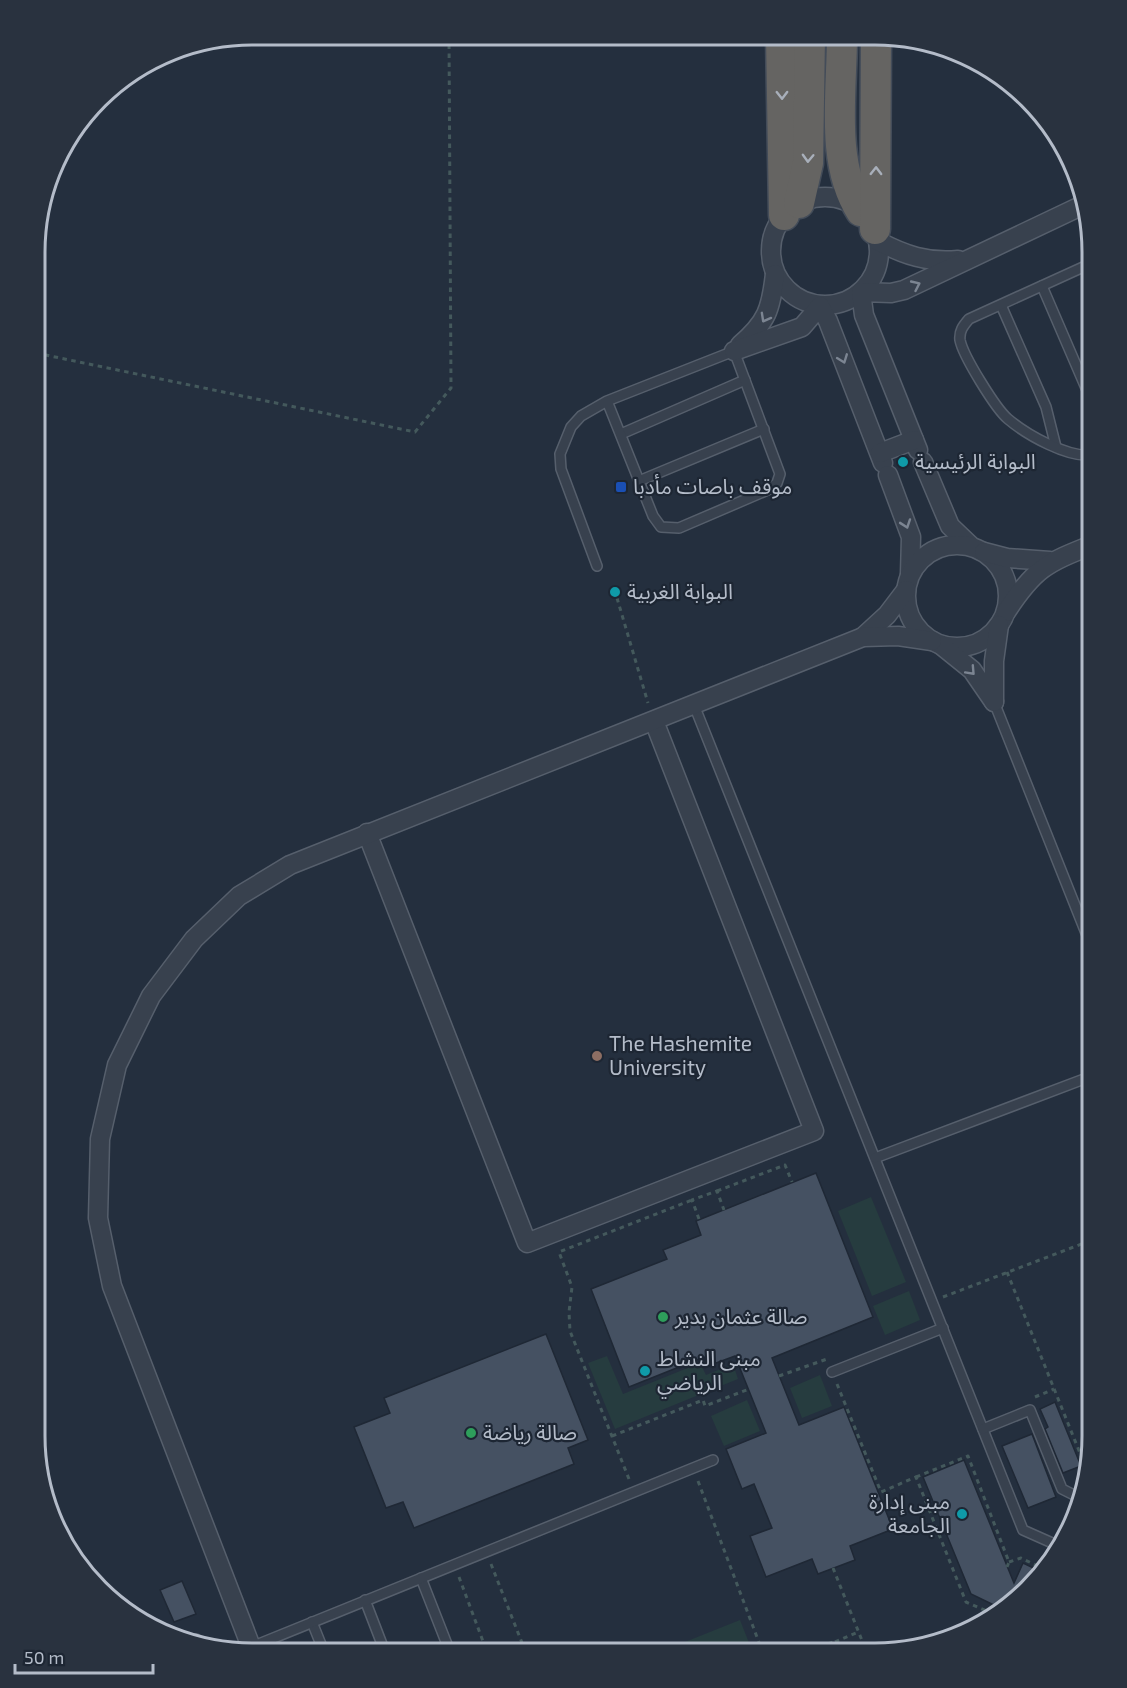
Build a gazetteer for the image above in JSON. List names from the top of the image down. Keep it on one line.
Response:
{"places":{"other":["البوابة الرئيسية","البوابة الغربية","The Hashemite University","صالة عثمان بدير","مبنى النشاط الرياضي","صالة رياضة","مبنى إدارة الجامعة"],"transit":["موقف باصات مأدبا"]},"scale_bar":"50 m"}
